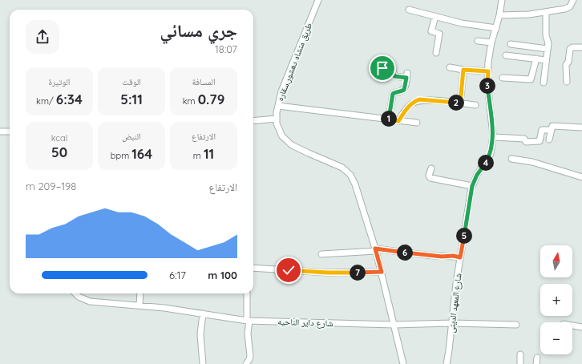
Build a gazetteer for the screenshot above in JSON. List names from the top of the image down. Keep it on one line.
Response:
{"streets":{"street":["طريق منشاه دهشور,سقاره","شارع المعهد الدينى","شارع داير الناحيه"]},"crossings":[["طريق منشاه دهشور,سقاره","شارع داير الناحيه"],["شارع المعهد الدينى","شارع داير الناحيه"]],"north":"top","page":{"heading":["جري مسائي","18:07"],"stats":[["المسافة","0.79 km"],["الوقت","5:11"],["الوتيرة","6:34 /km"],["الارتفاع","11 m"],["النبض","164 bpm"],["kcal","50"]],"pins":["3","2","1","4","5","6","7"],"chart":["الارتفاع","198–209 m"],"map_buttons":["+","−"],"list":[{"name":"100 m","note":"6:17"}]}}
